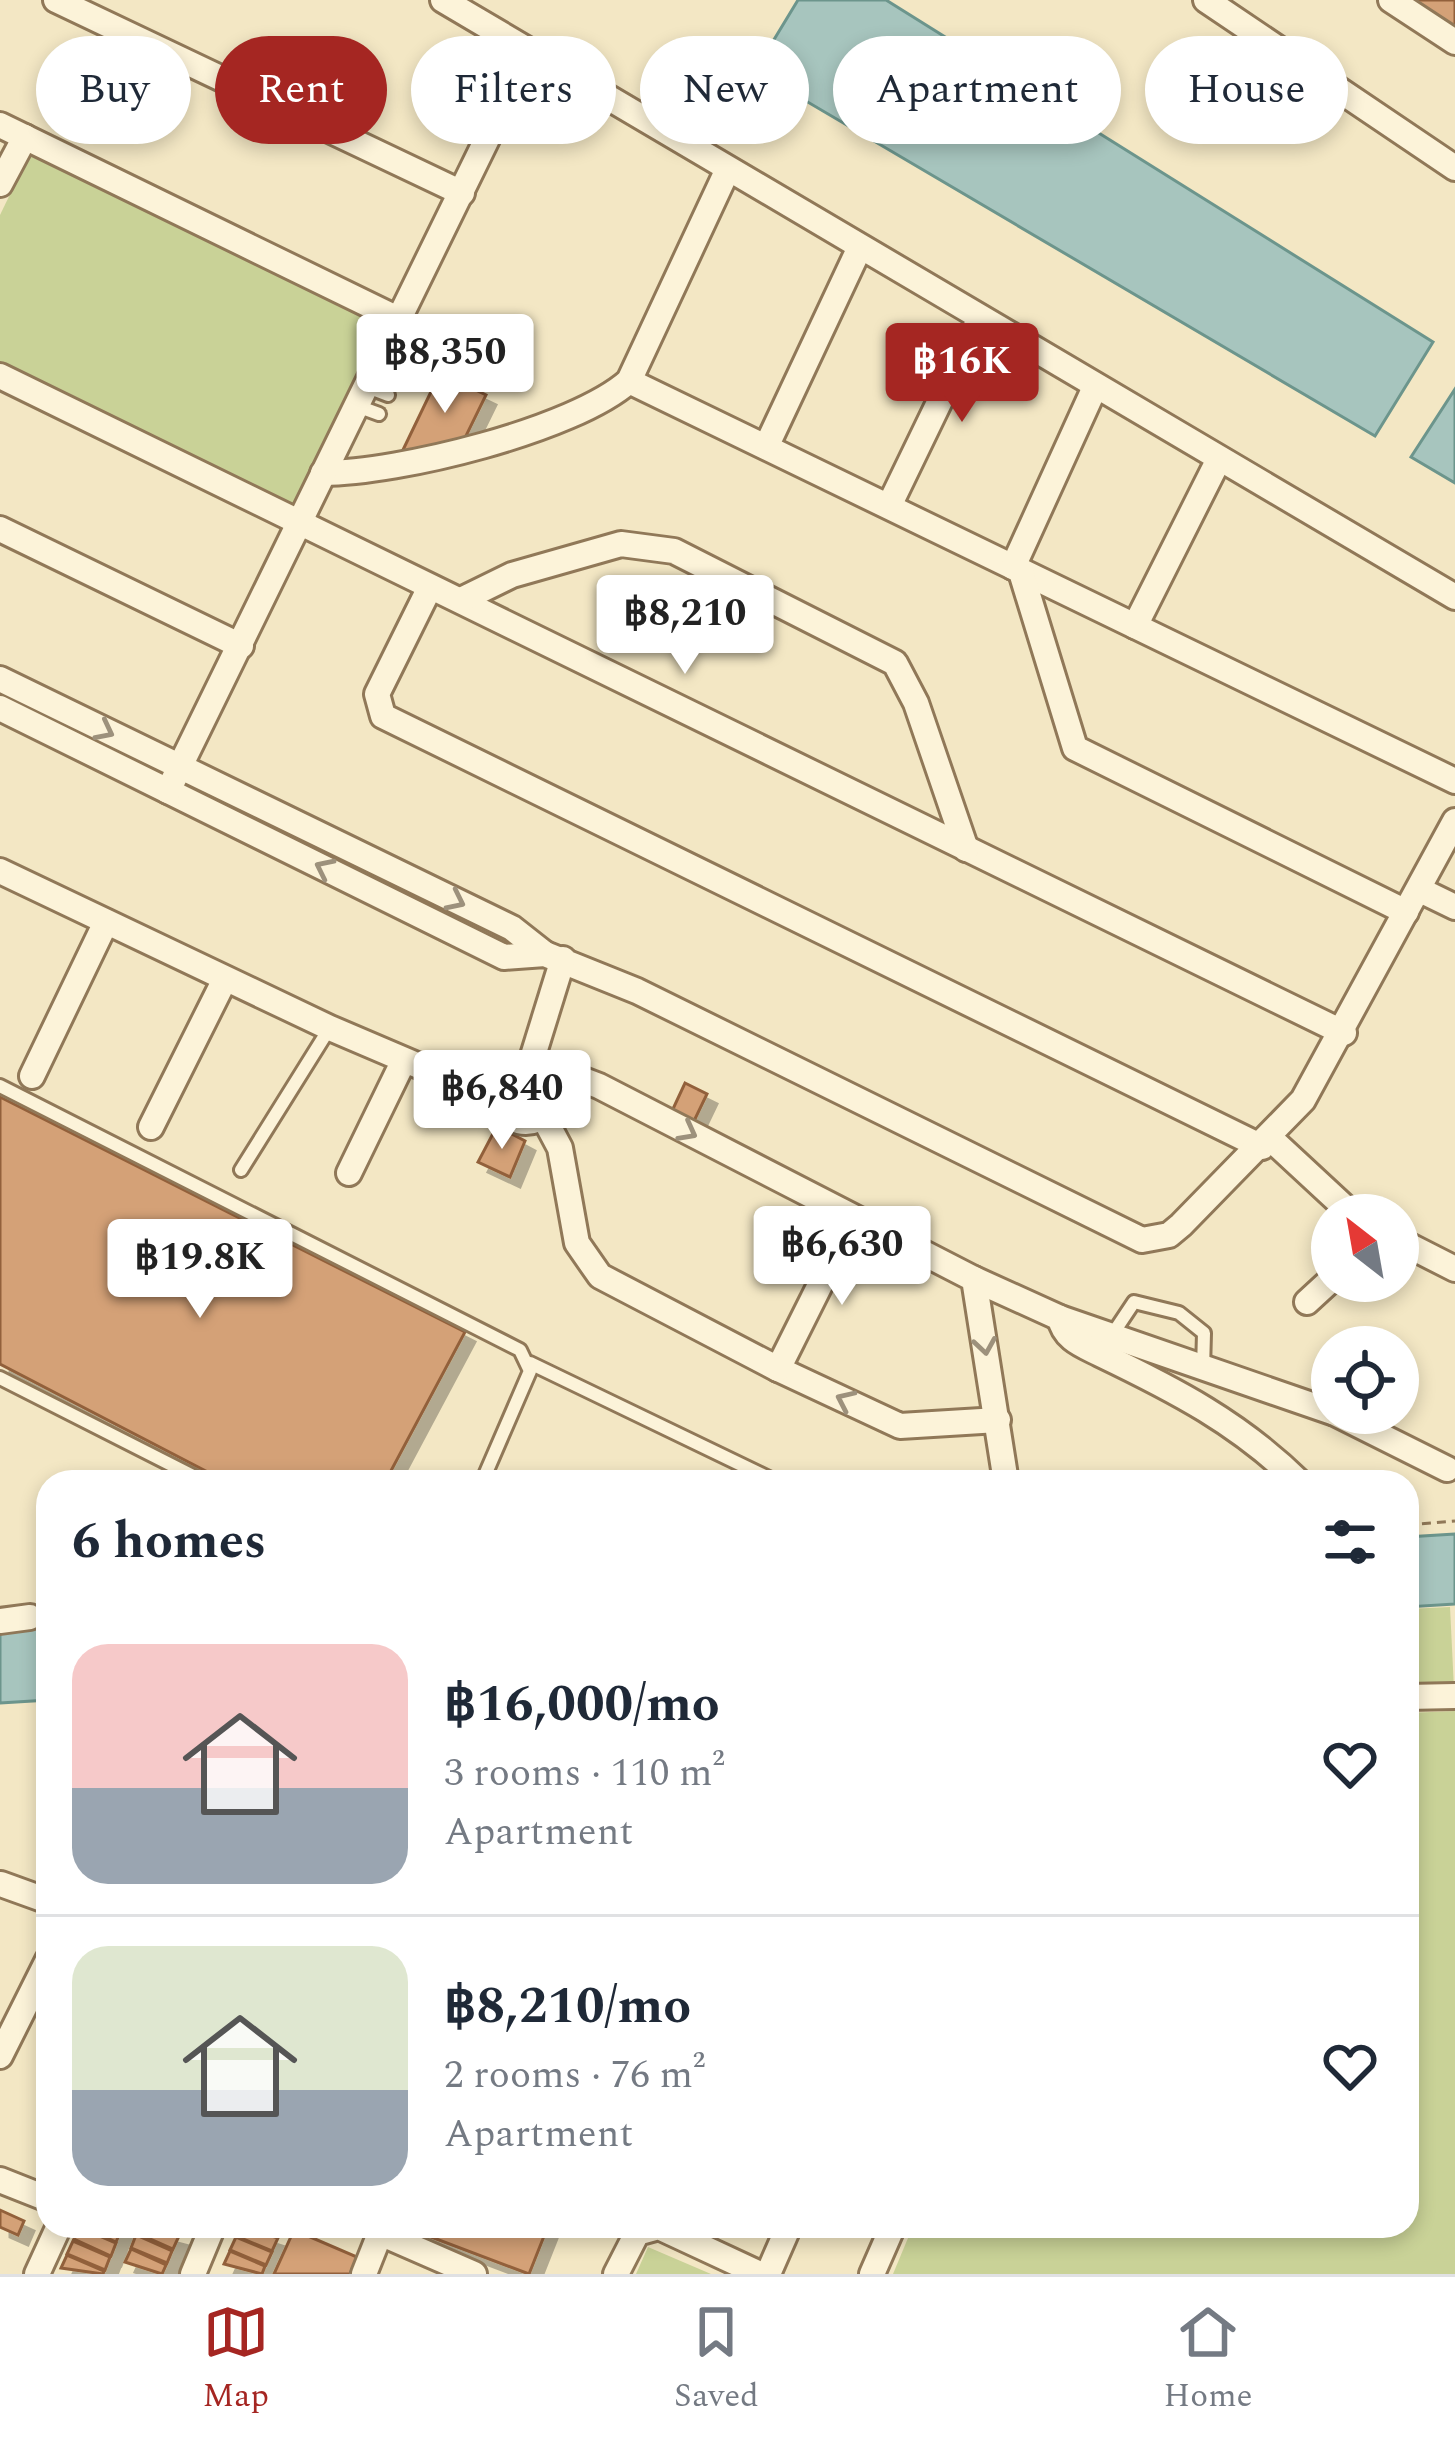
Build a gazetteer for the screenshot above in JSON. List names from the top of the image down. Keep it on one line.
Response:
{"north":"top left","page":{"chip":["Buy","Rent","Filters","New","Apartment","House"],"price":["฿8,350","฿16K","฿8,210","฿6,840","฿6,630","฿19.8K"],"heading":"6 homes","list":[{"name":"฿16,000/mo","note":"3 rooms · 110 m² · Apartment"},{"name":"฿8,210/mo","note":"2 rooms · 76 m² · Apartment"}],"tabs":["Map","Saved","Home"]}}
